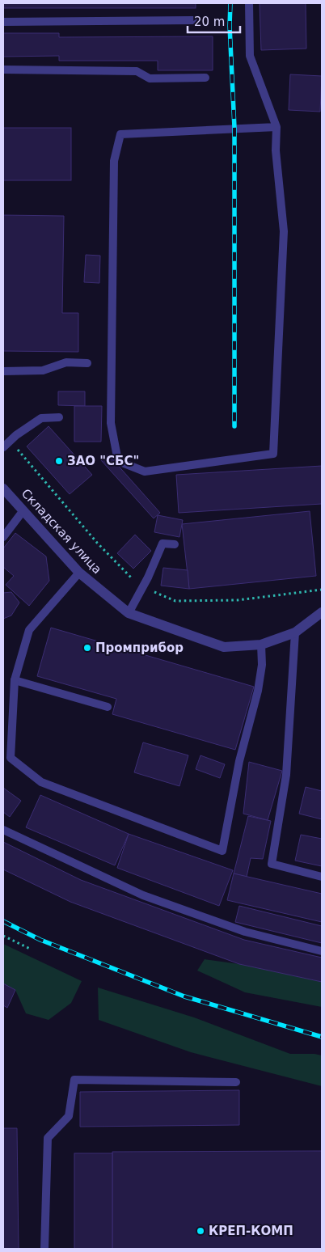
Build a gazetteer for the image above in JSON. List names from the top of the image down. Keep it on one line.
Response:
{"streets":{"street":["Складская улица"]},"places":["ЗАО \"СБС\"","Промприбор","КРЕП-КОМП"],"scale_bar":"20 m"}
